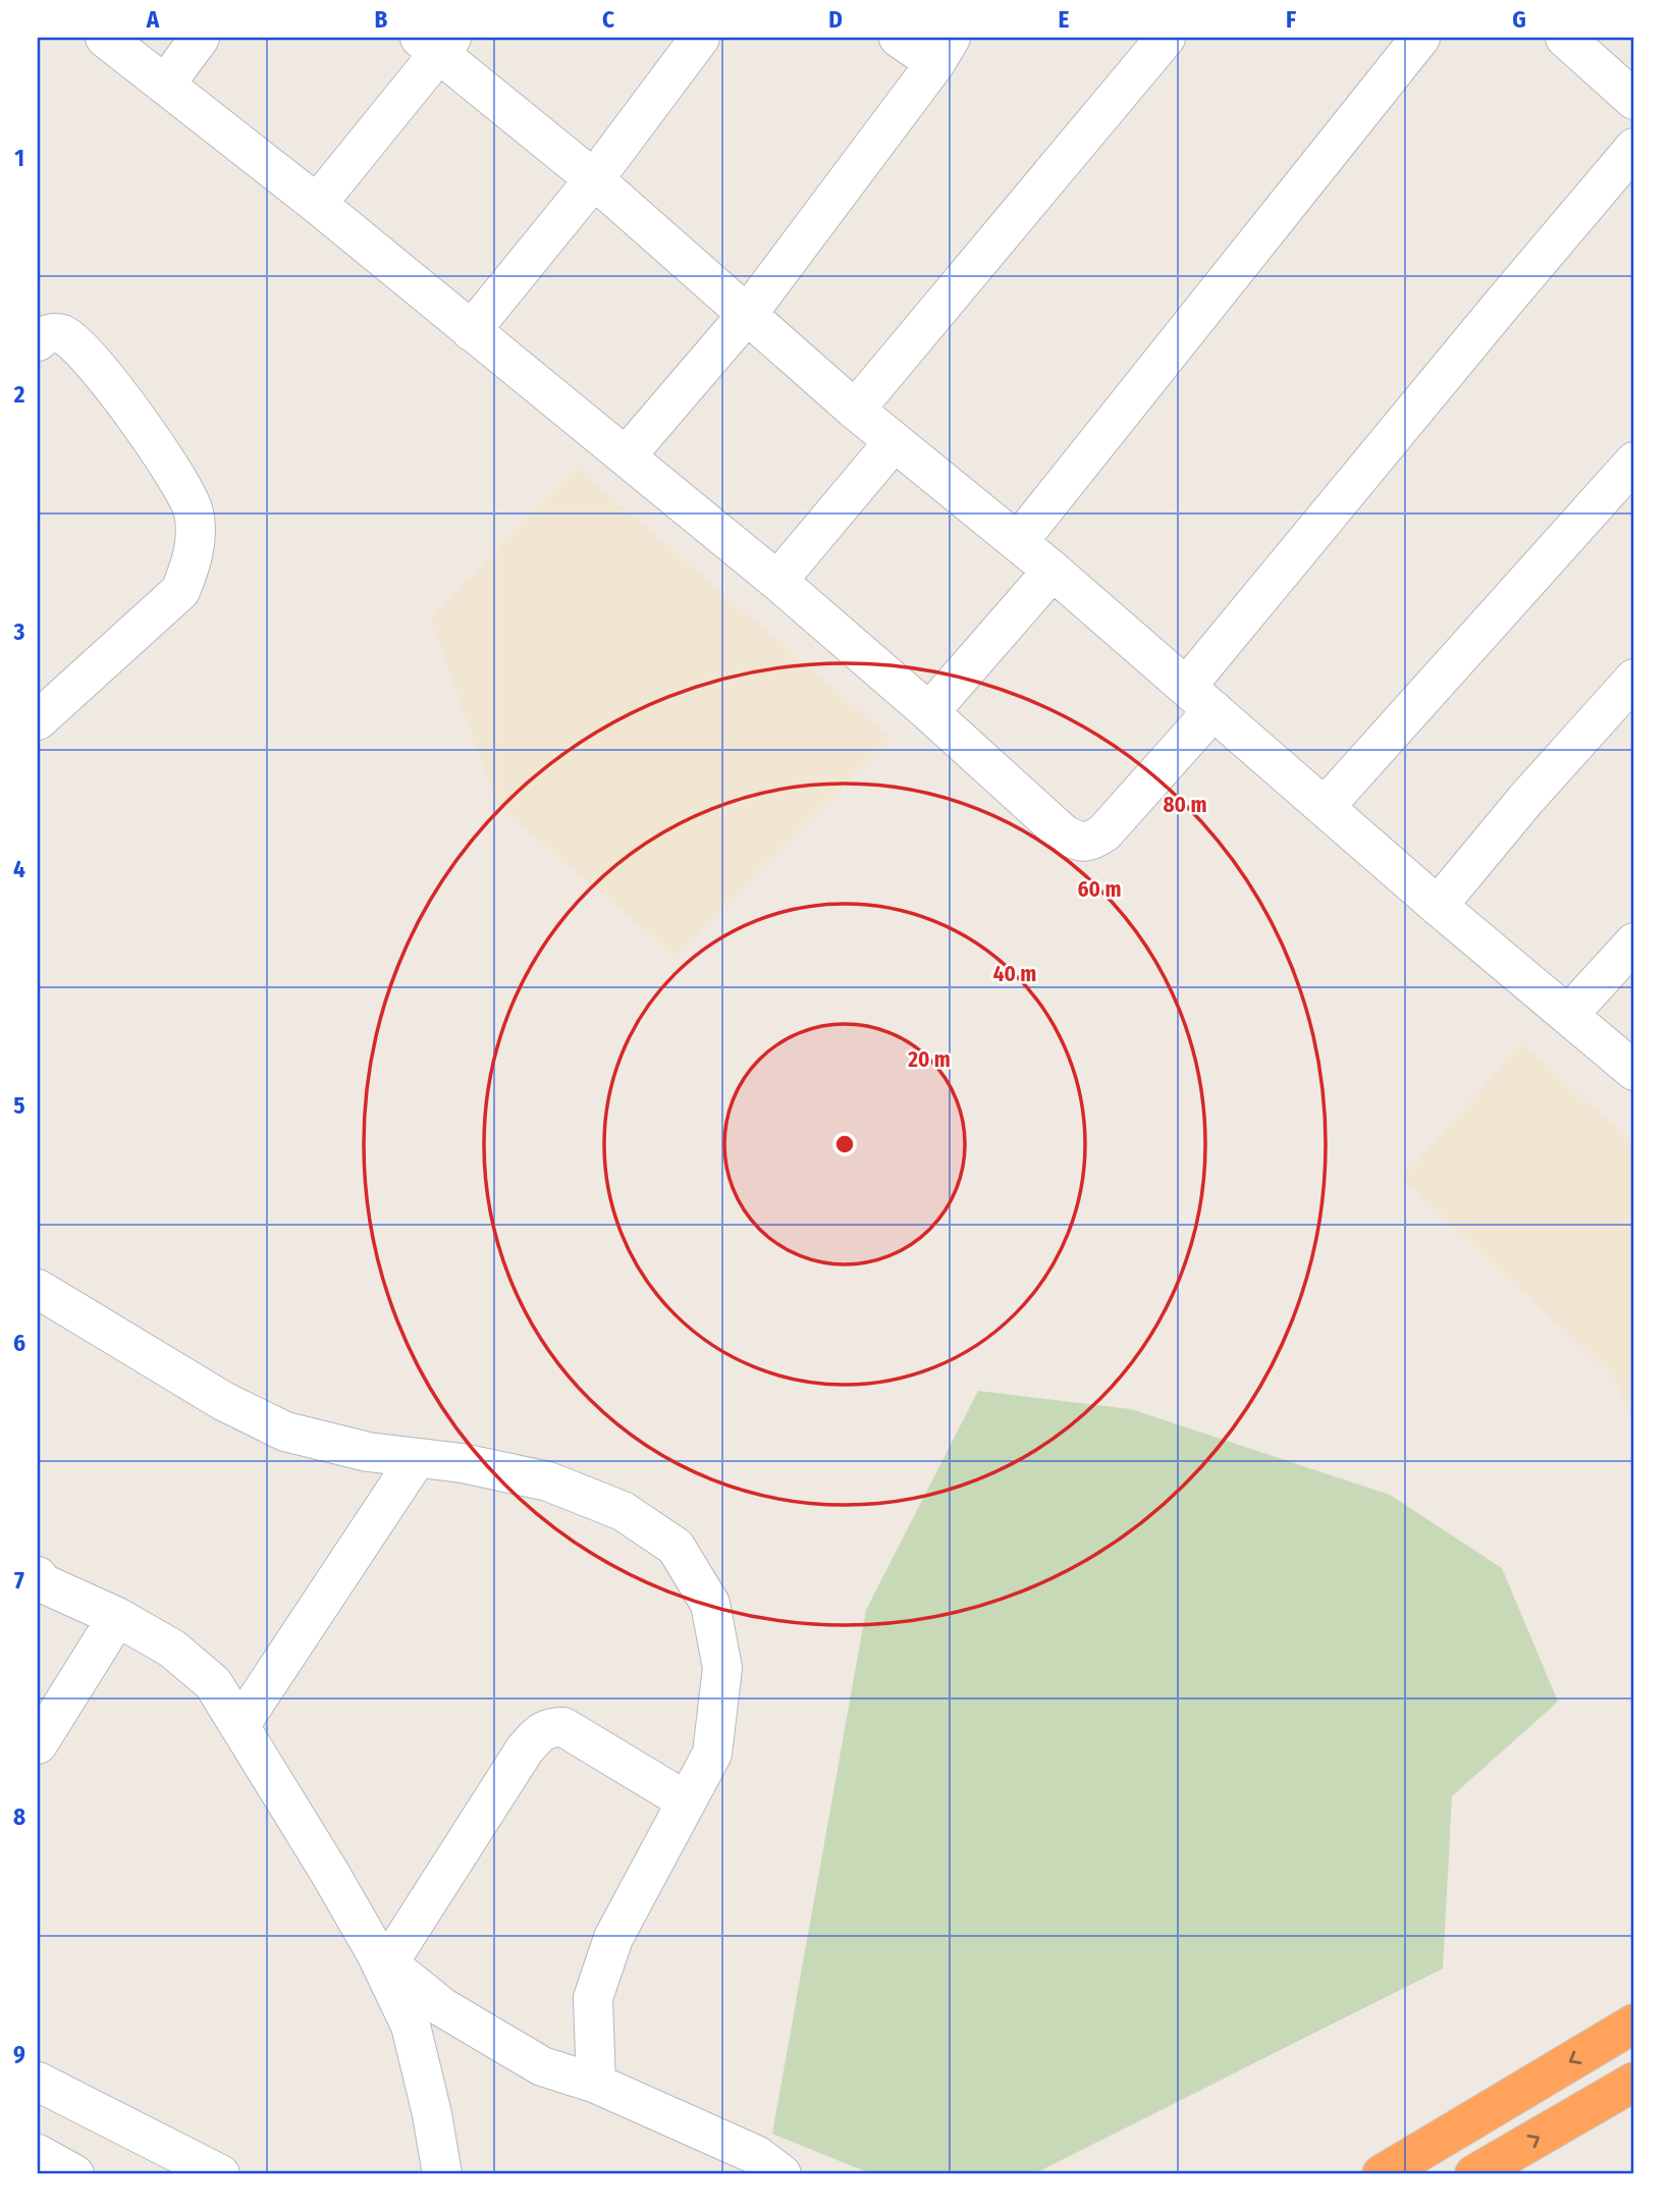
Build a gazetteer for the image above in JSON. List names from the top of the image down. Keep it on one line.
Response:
{"grid":{"columns":["A","B","C","D","E","F","G"],"rows":["1","2","3","4","5","6","7","8","9"]},"rings":["80 m","60 m","40 m","20 m"]}
